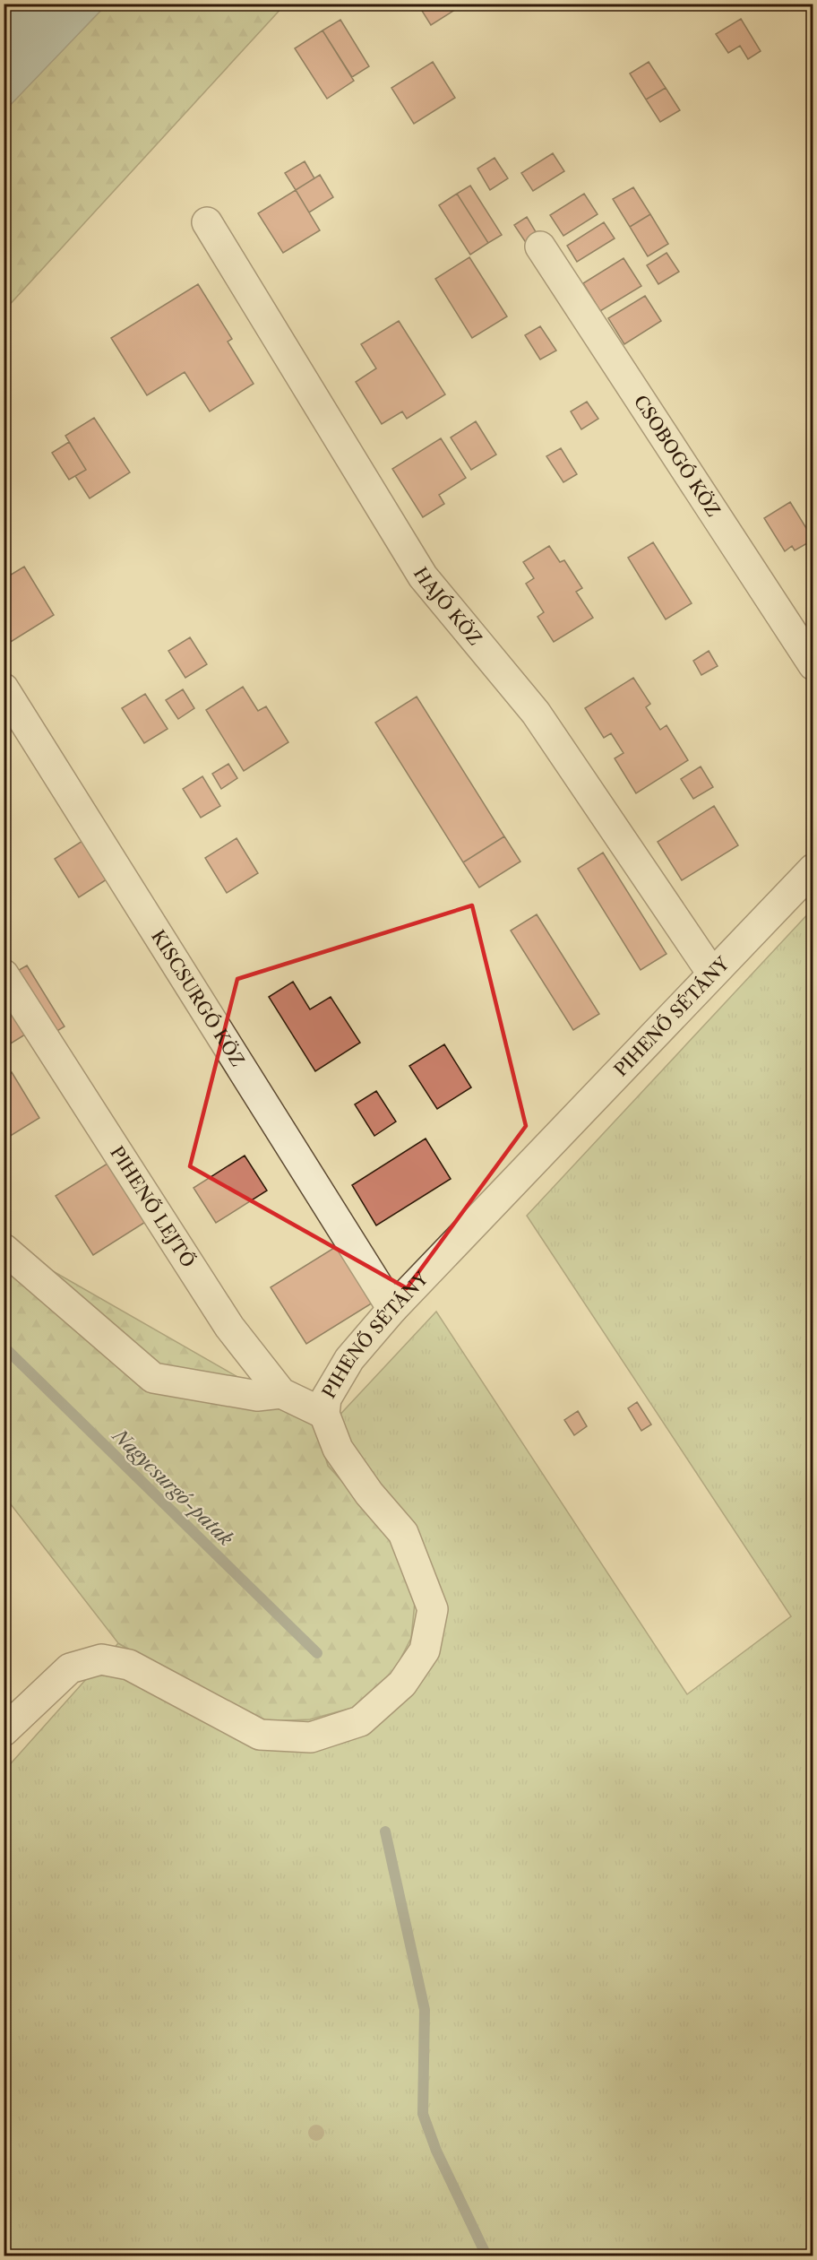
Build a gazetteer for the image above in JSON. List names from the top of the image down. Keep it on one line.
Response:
{"streets":{"street":["CSOBOGÓ KÖZ","HAJÓ KÖZ","KISCSURGÓ KÖZ","PIHENŐ SÉTÁNY","PIHENŐ LEJTŐ"]},"crossings":[["HAJÓ KÖZ","PIHENŐ SÉTÁNY"],["KISCSURGÓ KÖZ","PIHENŐ SÉTÁNY"],["PIHENŐ SÉTÁNY","PIHENŐ LEJTŐ"]],"water":["Nagycsurgó-patak"]}
